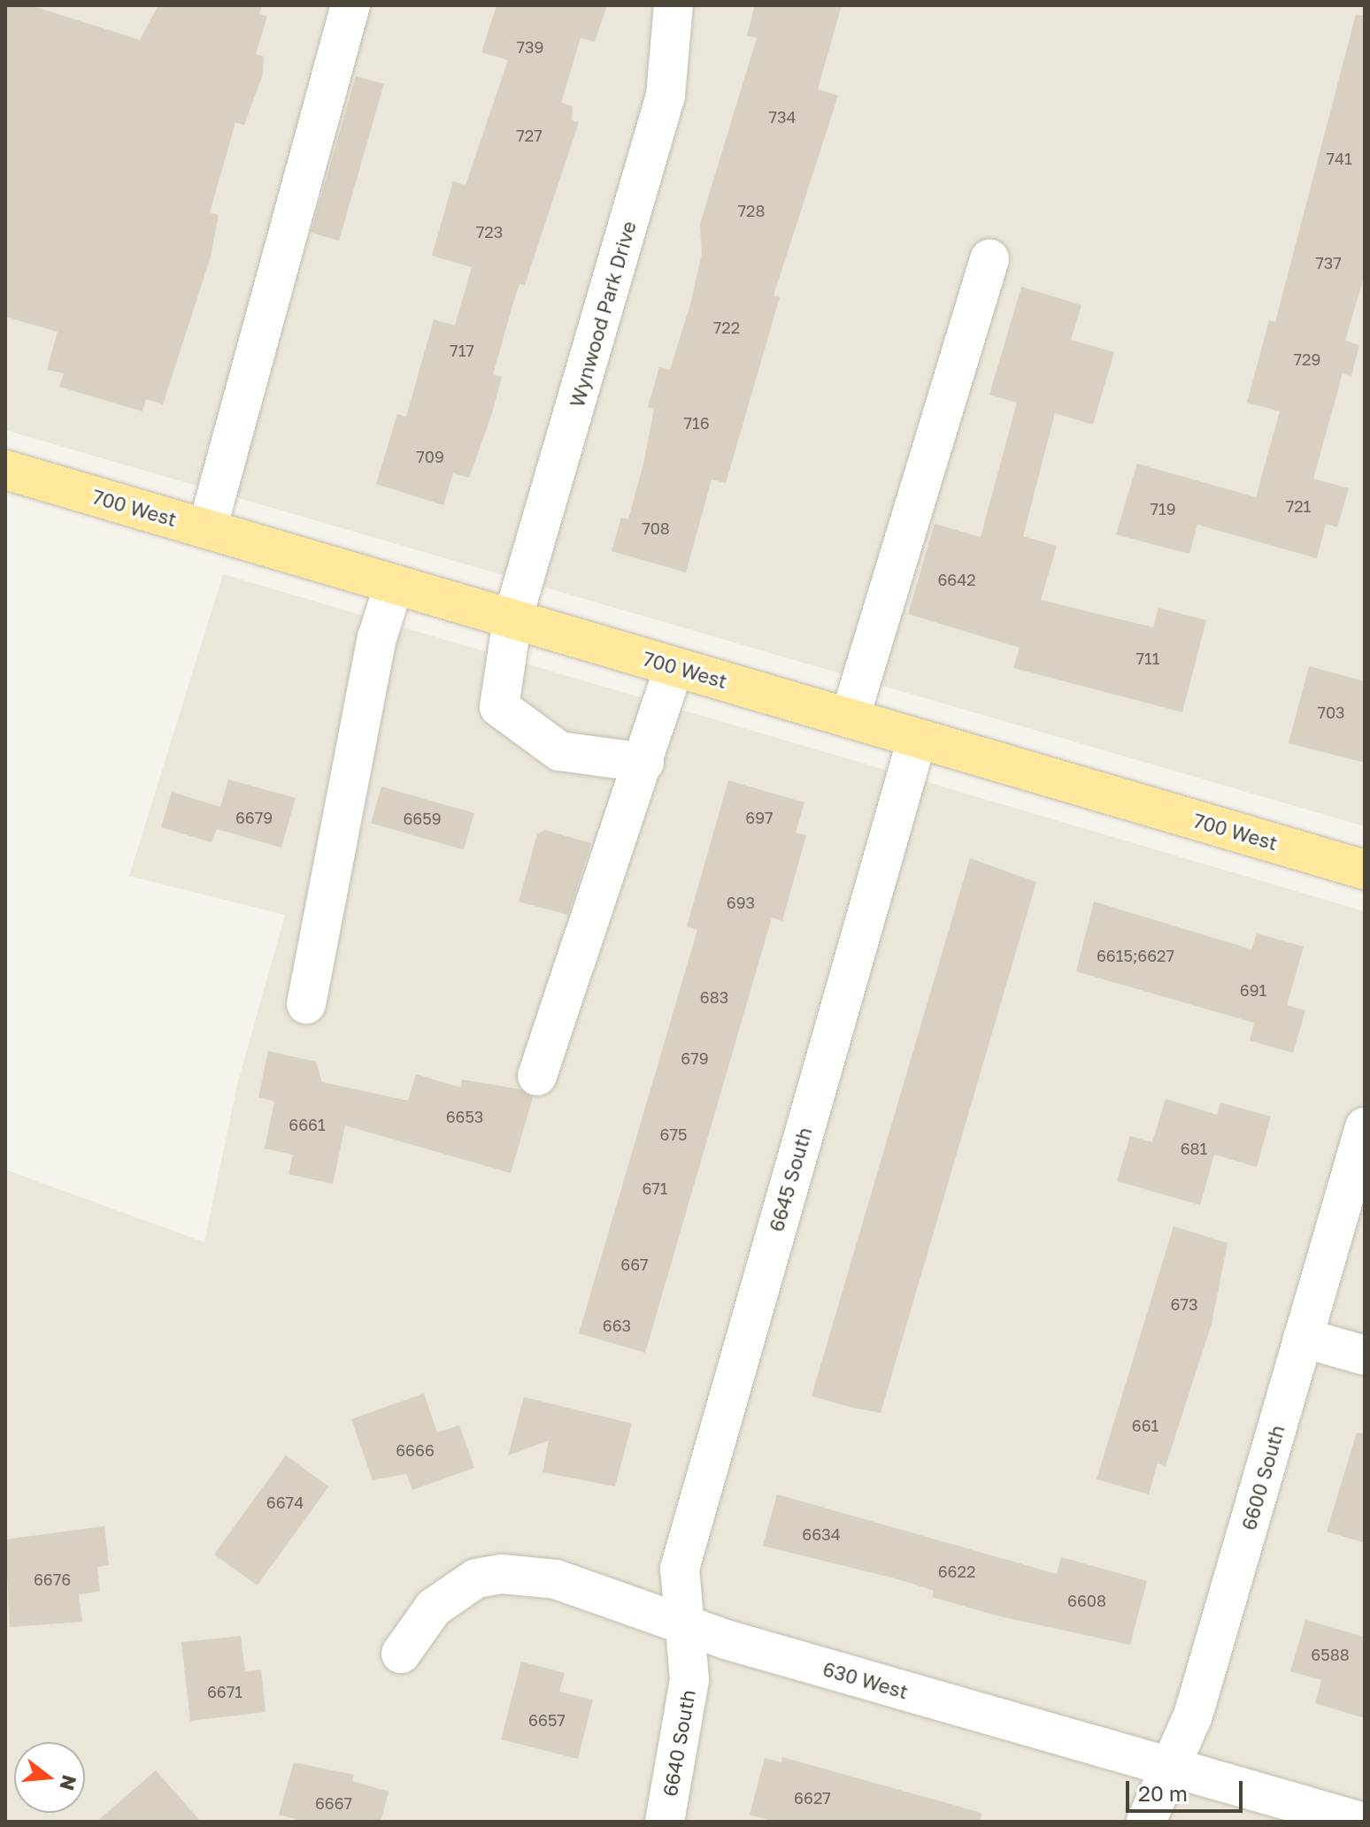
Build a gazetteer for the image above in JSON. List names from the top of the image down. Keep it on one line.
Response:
{"streets":{"main road":["700 West"],"street":["Wynwood Park Drive","6645 South","6600 South","630 West","6640 South"]},"crossings":[["Wynwood Park Drive","700 West"],["700 West","6645 South"],["6645 South","630 West"],["6645 South","6640 South"],["6600 South","630 West"],["630 West","6640 South"]],"house_numbers":["739","734","727","741","728","723","737","722","717","729","716","709","721","719","708","6642","711","703","6679","697","6659","693","6615;6627","691","683","679","6653","6661","675","681","671","667","673","663","661","6666","6674","6634","6622","6676","6608","6588","6671","6657","6627","6667"],"scale_bar":"20 m","north":"right"}
